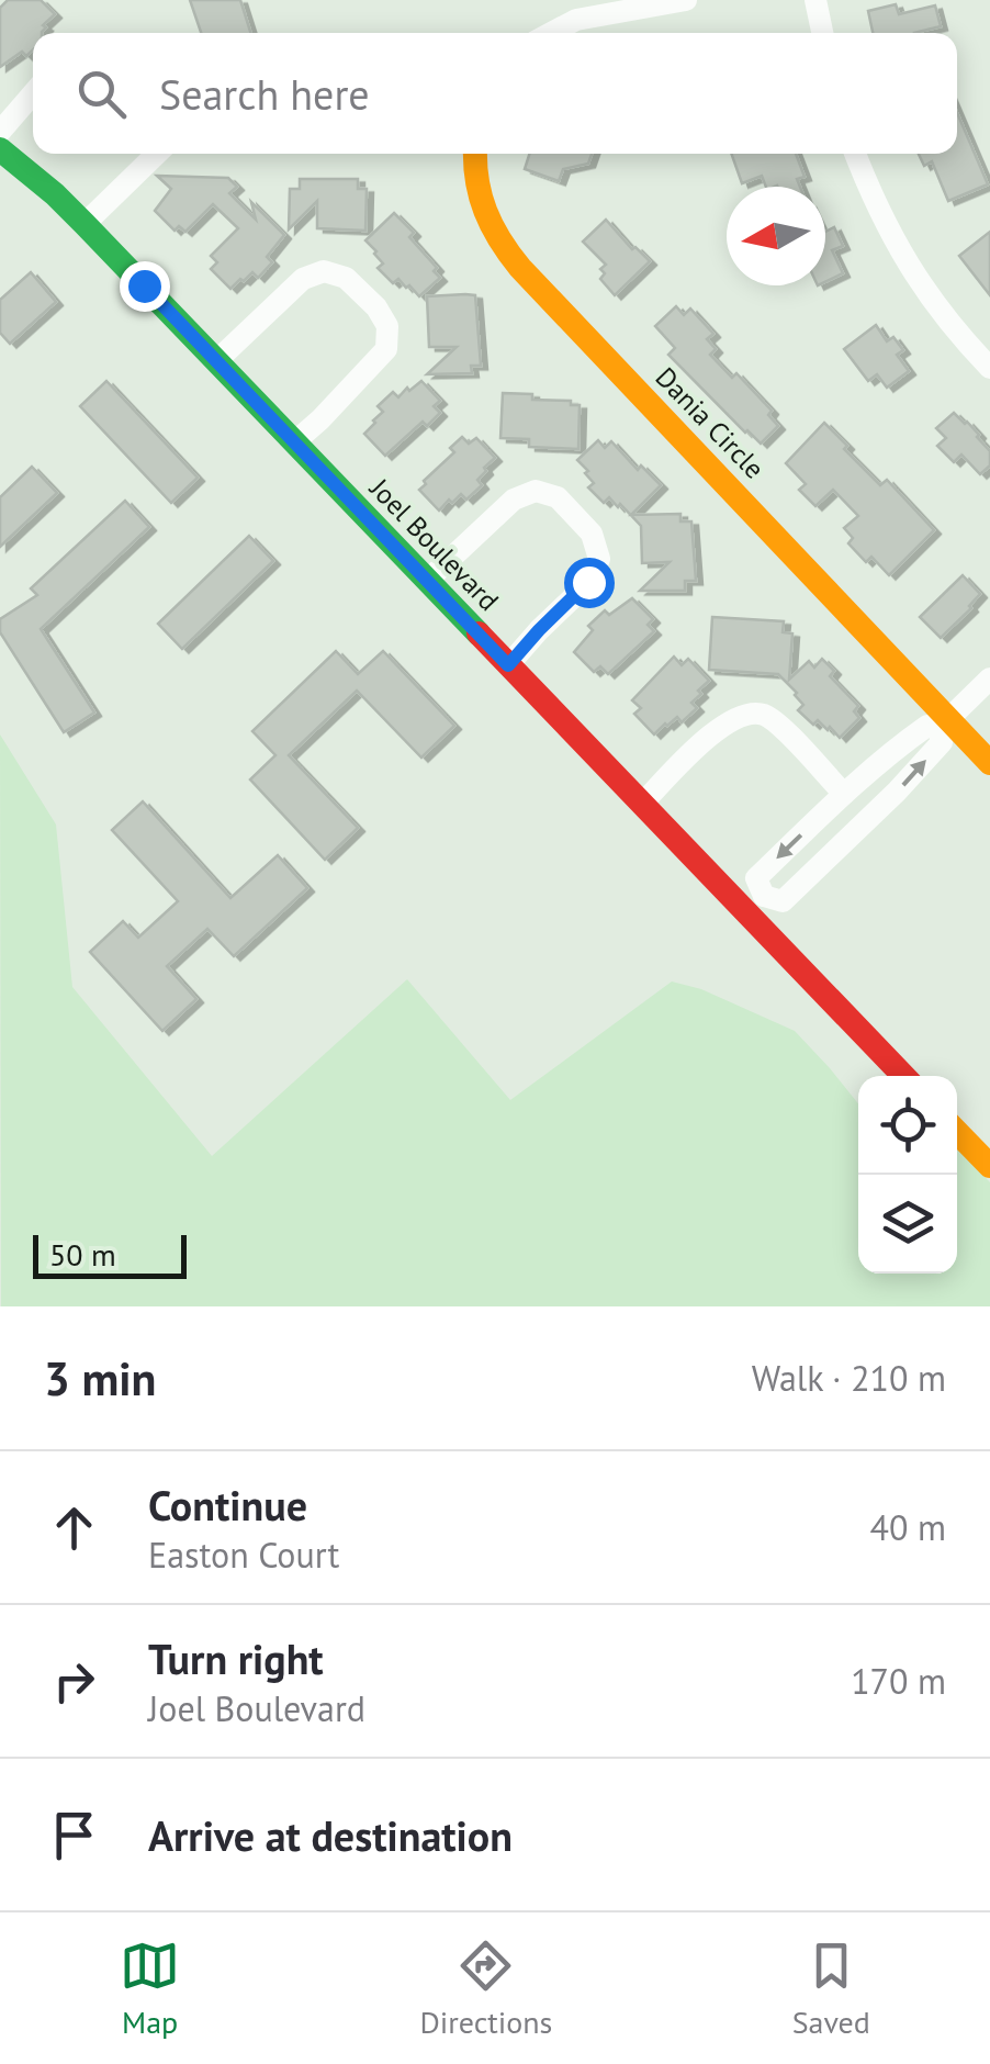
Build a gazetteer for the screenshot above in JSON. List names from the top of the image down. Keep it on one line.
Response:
{"streets":{"main road":["Dania Circle","Joel Boulevard"]},"scale_bar":"50 m","north":"left","page":{"search":"Search here","scale":"50 m","heading":["3 min","Walk · 210 m"],"list":[["Continue","Easton Court","40 m"],["Turn right","Joel Boulevard","170 m"],"Arrive at destination"],"nav":["Map","Directions","Saved"]}}
